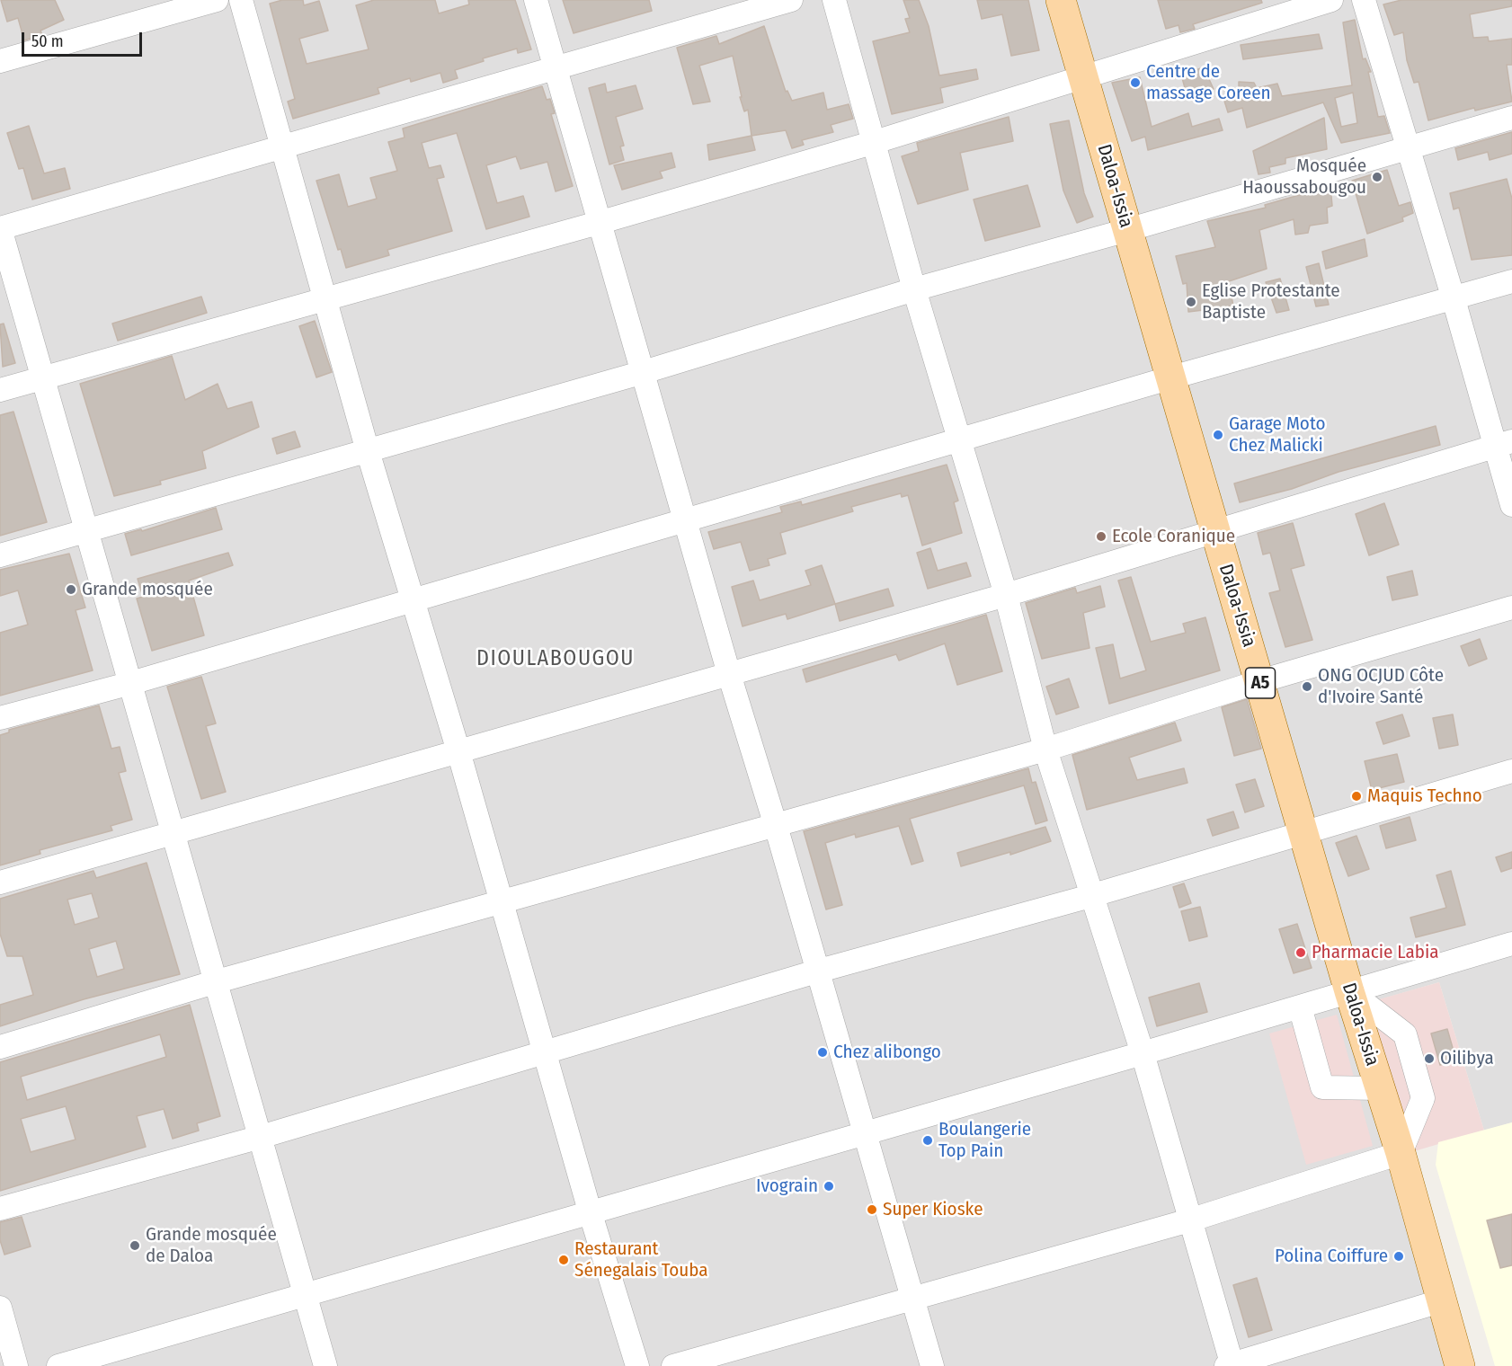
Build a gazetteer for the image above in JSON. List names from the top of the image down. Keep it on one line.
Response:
{"streets":{"main road":["Daloa-Issia","A5"]},"districts":["DIOULABOUGOU"],"places":["Centre de massage Coreen","Mosquée Haoussabougou","Eglise Protestante Baptiste","Garage Moto Chez Malicki","Ecole Coranique","Grande mosquée","ONG OCJUD Côte d'Ivoire Santé","Maquis Techno","Pharmacie Labia","Chez alibongo","Oilibya","Boulangerie Top Pain","Ivograin","Super Kioske","Grande mosquée de Daloa","Polina Coiffure","Restaurant Sénegalais Touba"],"scale_bar":"50 m"}
